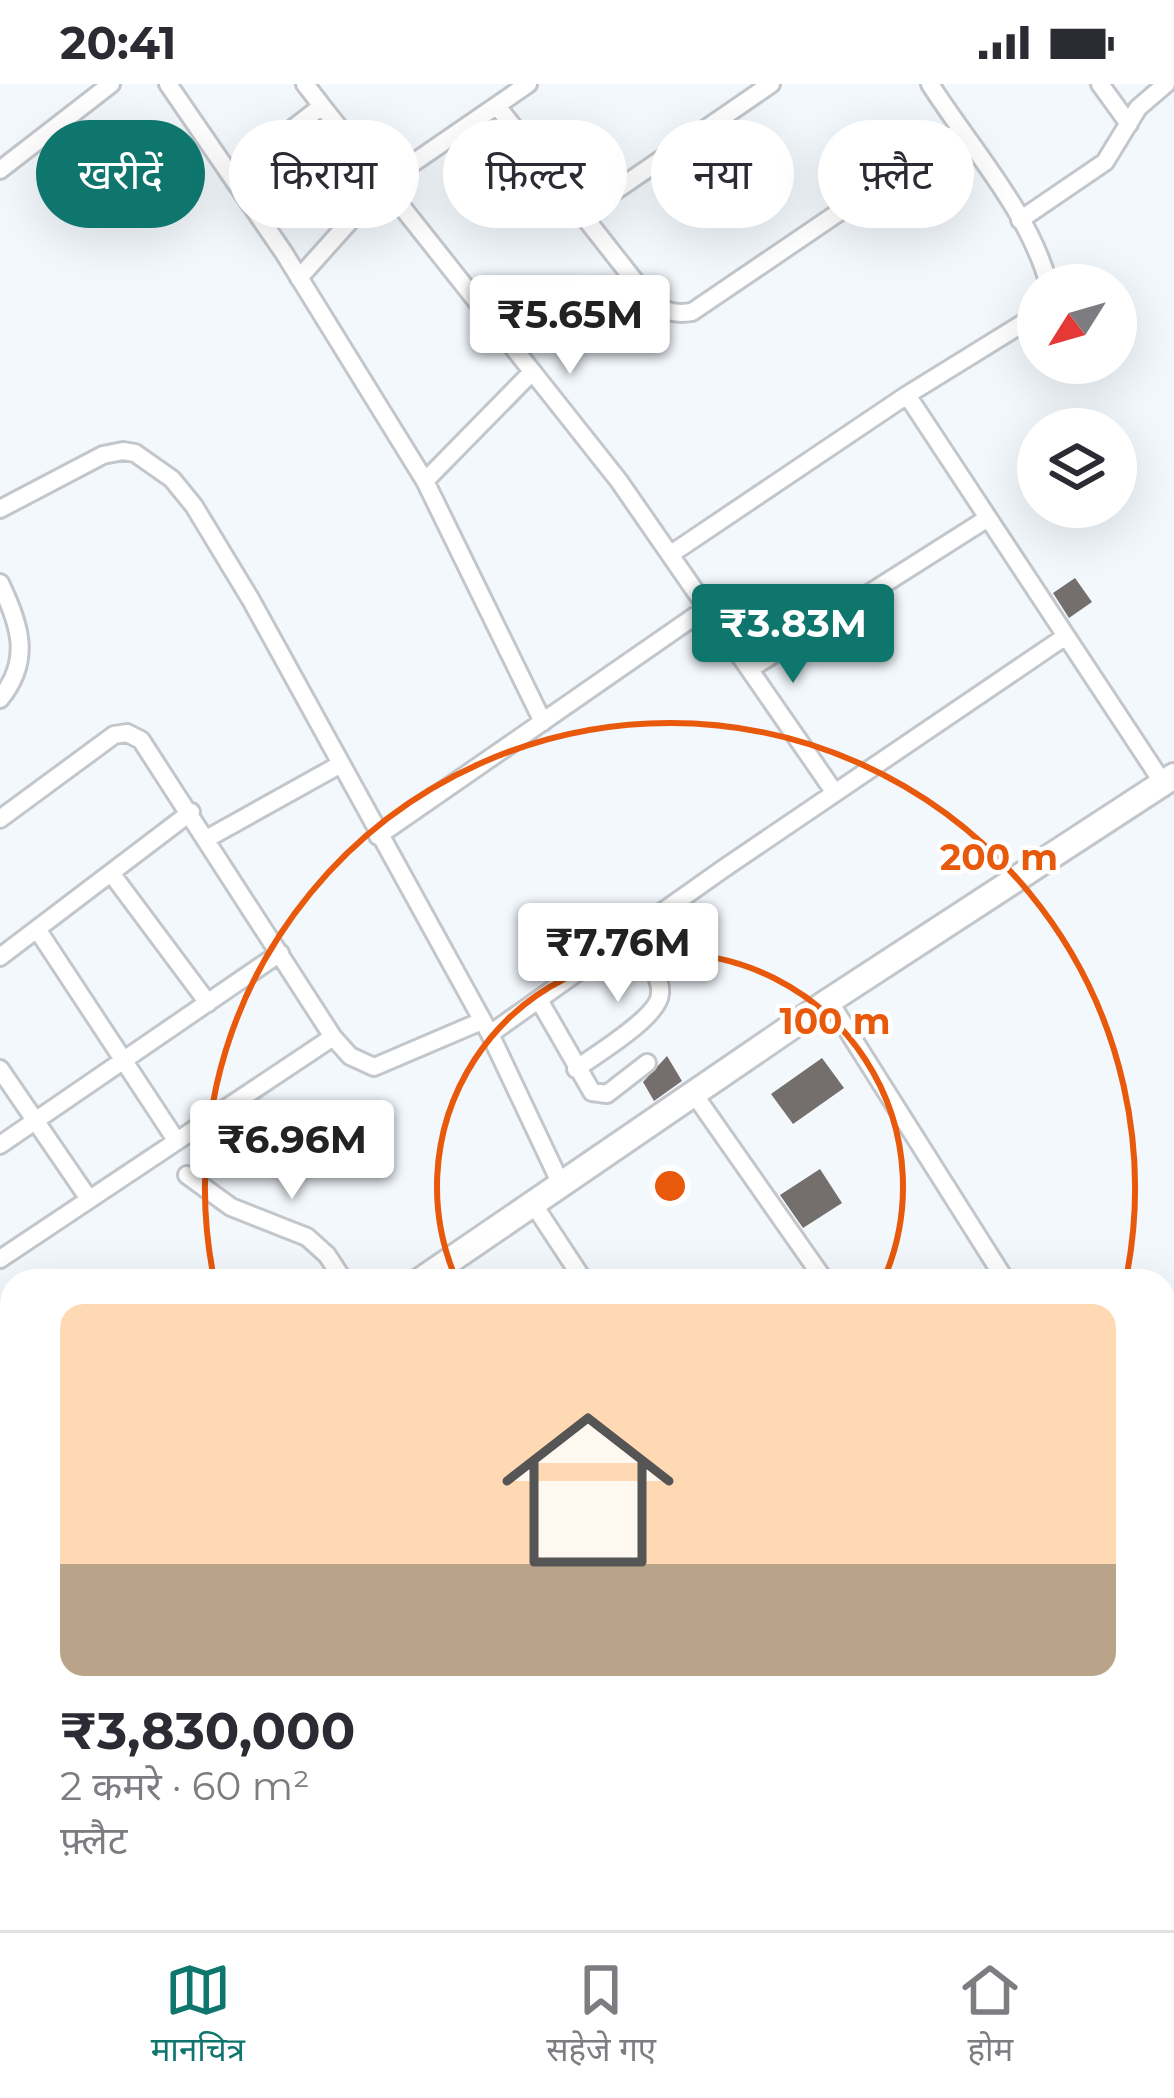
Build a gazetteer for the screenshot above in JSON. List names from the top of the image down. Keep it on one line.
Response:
{"north":"bottom left","page":{"status":"20:41","chip":["खरीदें","किराया","फ़िल्टर","नया","फ़्लैट"],"price":["₹5.65M","₹3.83M","₹7.76M","₹6.96M"],"list":[{"name":"₹3,830,000","note":"2 कमरे · 60 m² · फ़्लैट"}],"tabs":["मानचित्र","सहेजे गए","होम"]},"rings":["200 m","100 m"]}
